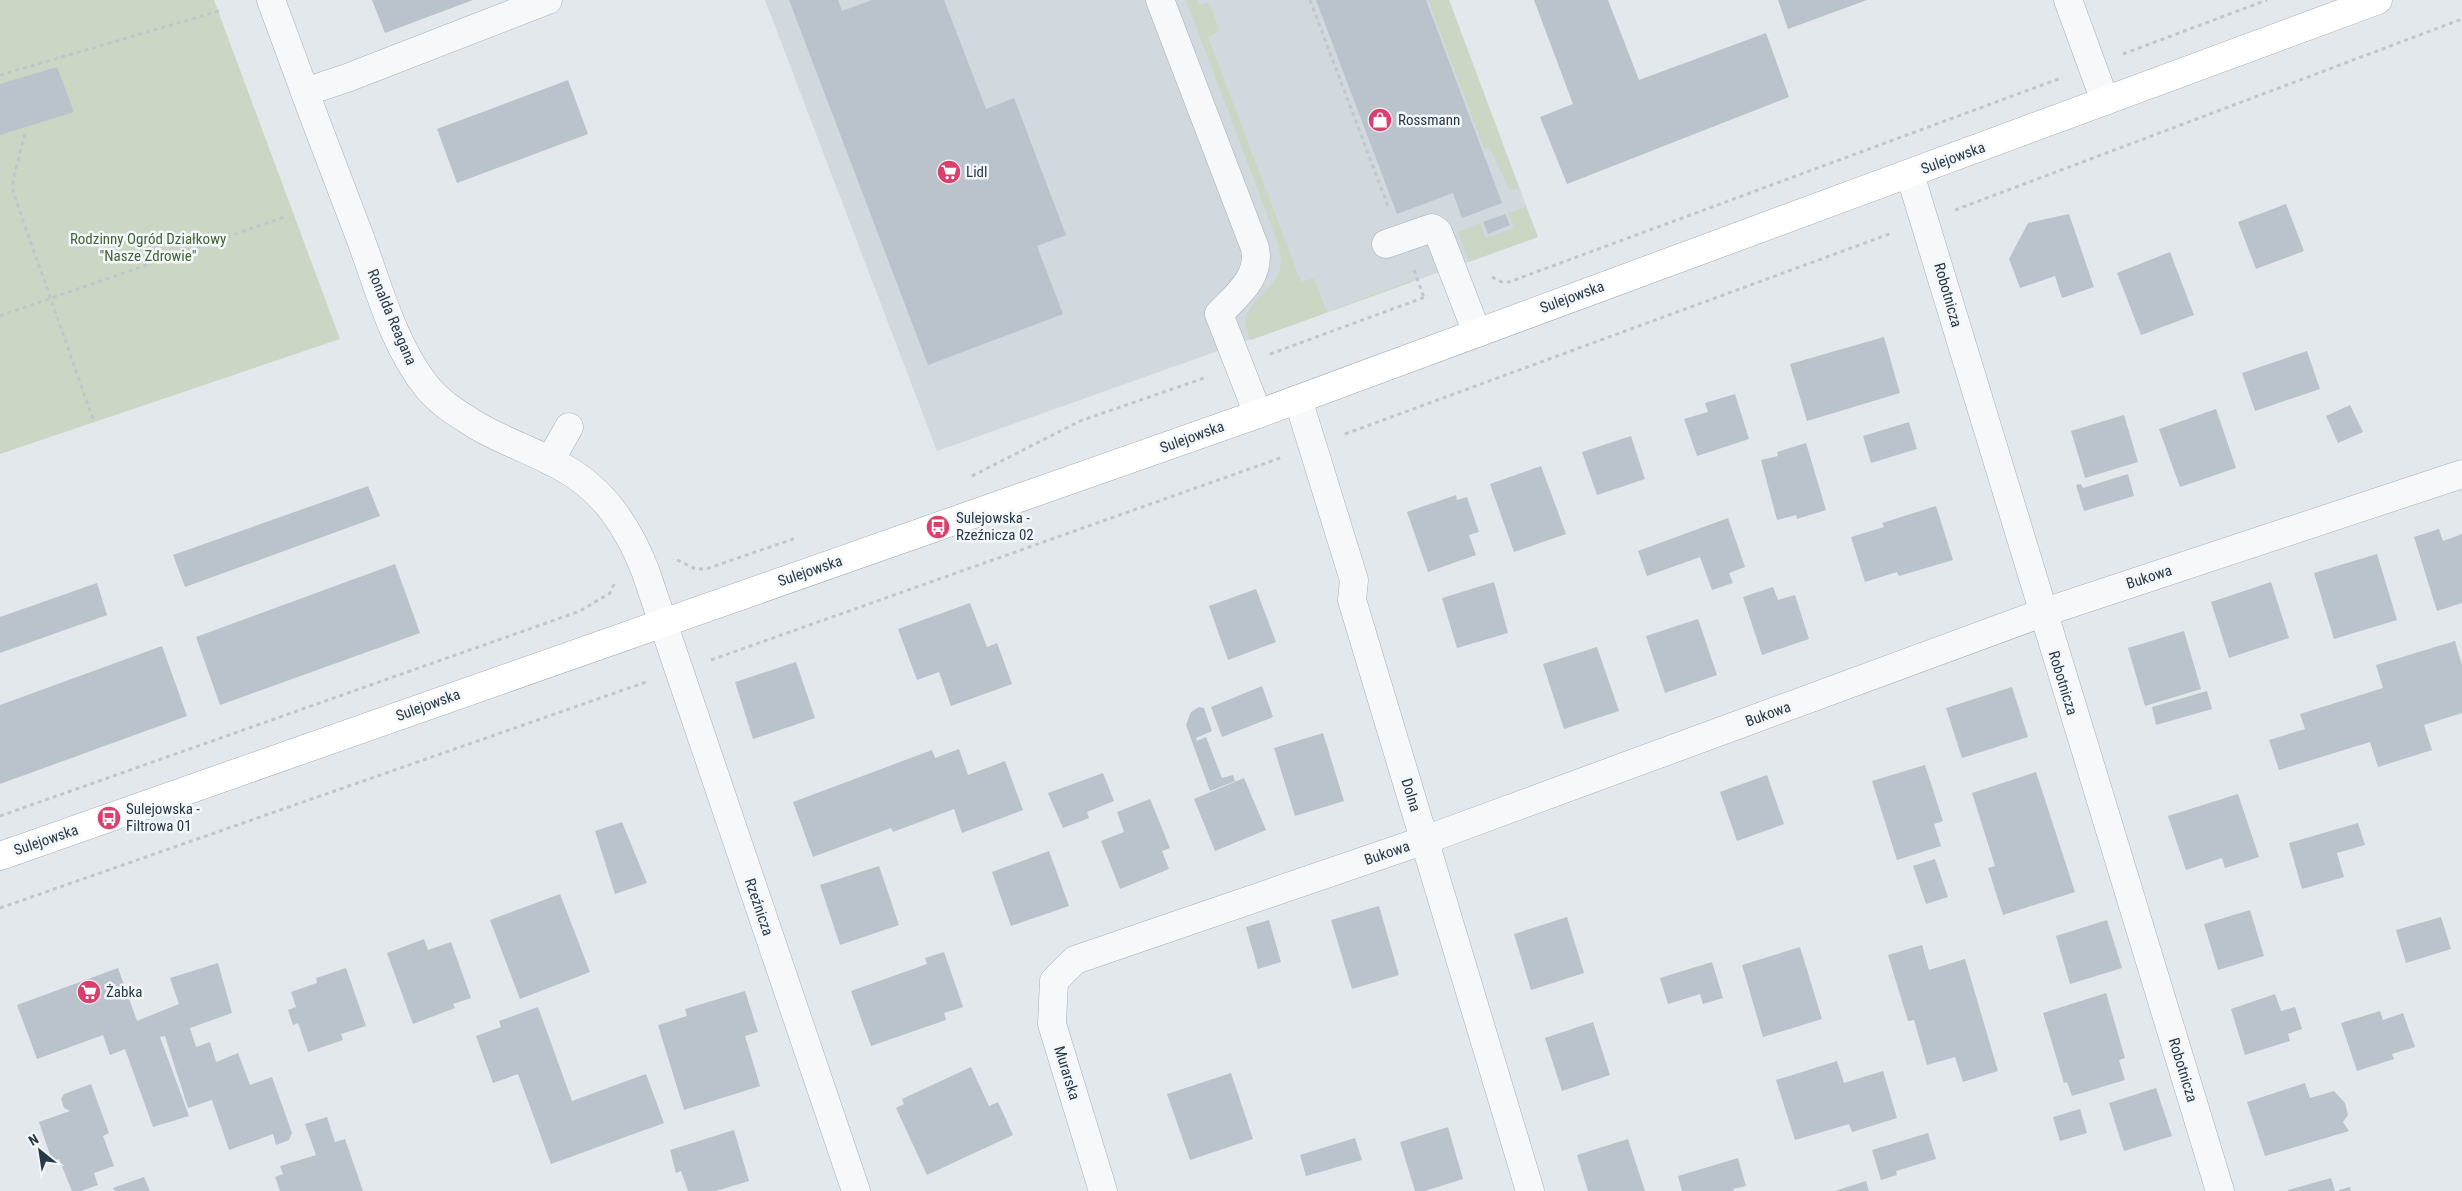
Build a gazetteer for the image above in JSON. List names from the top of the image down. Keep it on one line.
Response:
{"streets":{"main road":["Sulejowska"],"street":["Robotnicza","Ronalda Reagana","Bukowa","Dolna","Rzeźnicza","Murarska"]},"crossings":[["Sulejowska","Robotnicza"],["Sulejowska","Ronalda Reagana"],["Sulejowska","Dolna"],["Sulejowska","Rzeźnicza"],["Robotnicza","Bukowa"],["Ronalda Reagana","Rzeźnicza"],["Bukowa","Dolna"],["Bukowa","Murarska"]],"parks":["Rodzinny Ogród Działkowy \"Nasze Zdrowie\""],"places":{"shop":["Rossmann"],"supermarket":["Lidl","Żabka"],"bus stop":["Sulejowska - Rzeźnicza 02","Sulejowska - Filtrowa 01"]},"north":"top left"}
